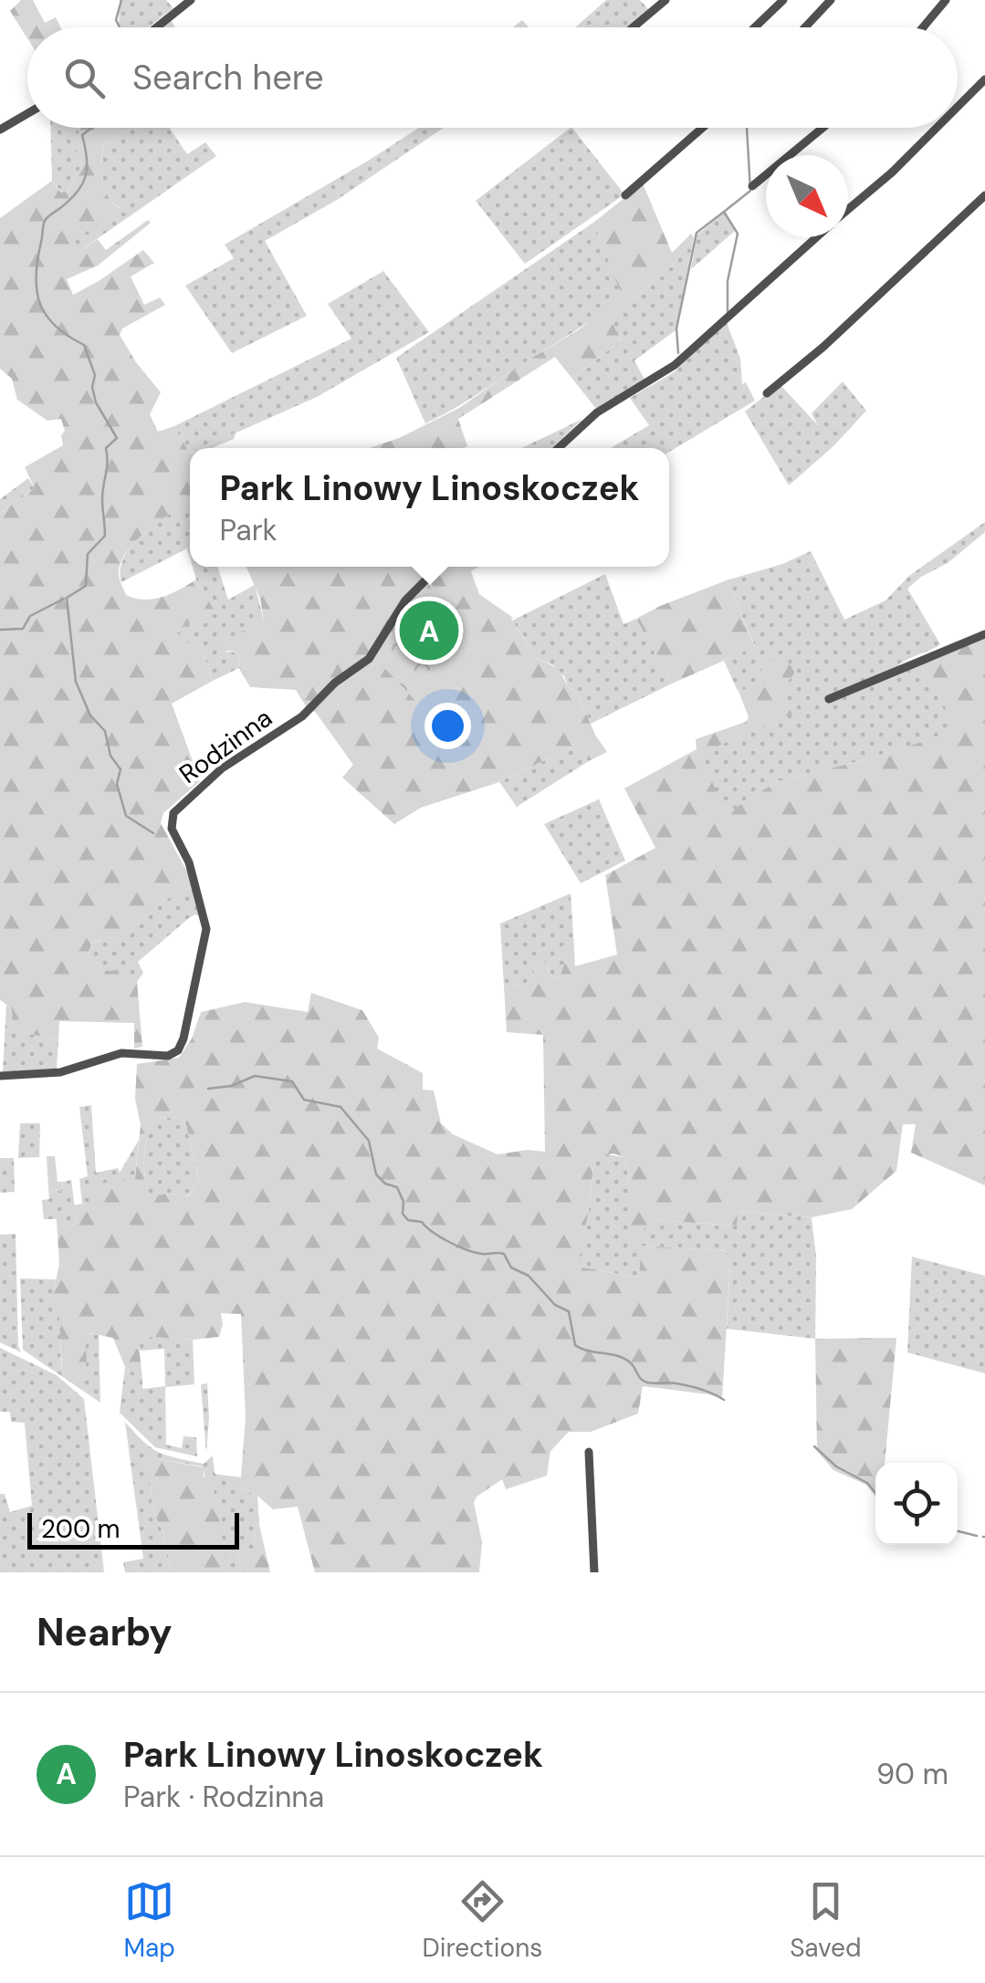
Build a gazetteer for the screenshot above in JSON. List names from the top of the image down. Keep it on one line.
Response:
{"streets":{"street":["Rodzinna"]},"scale_bar":"200 m","north":"bottom right","page":{"search":"Search here","popup":["Park Linowy Linoskoczek","Park"],"pins":"A","scale":"200 m","heading":"Nearby","list":[{"mark":"A","name":"Park Linowy Linoskoczek","note":"Park · Rodzinna","value":"90 m"}],"nav":["Map","Directions","Saved"]}}
